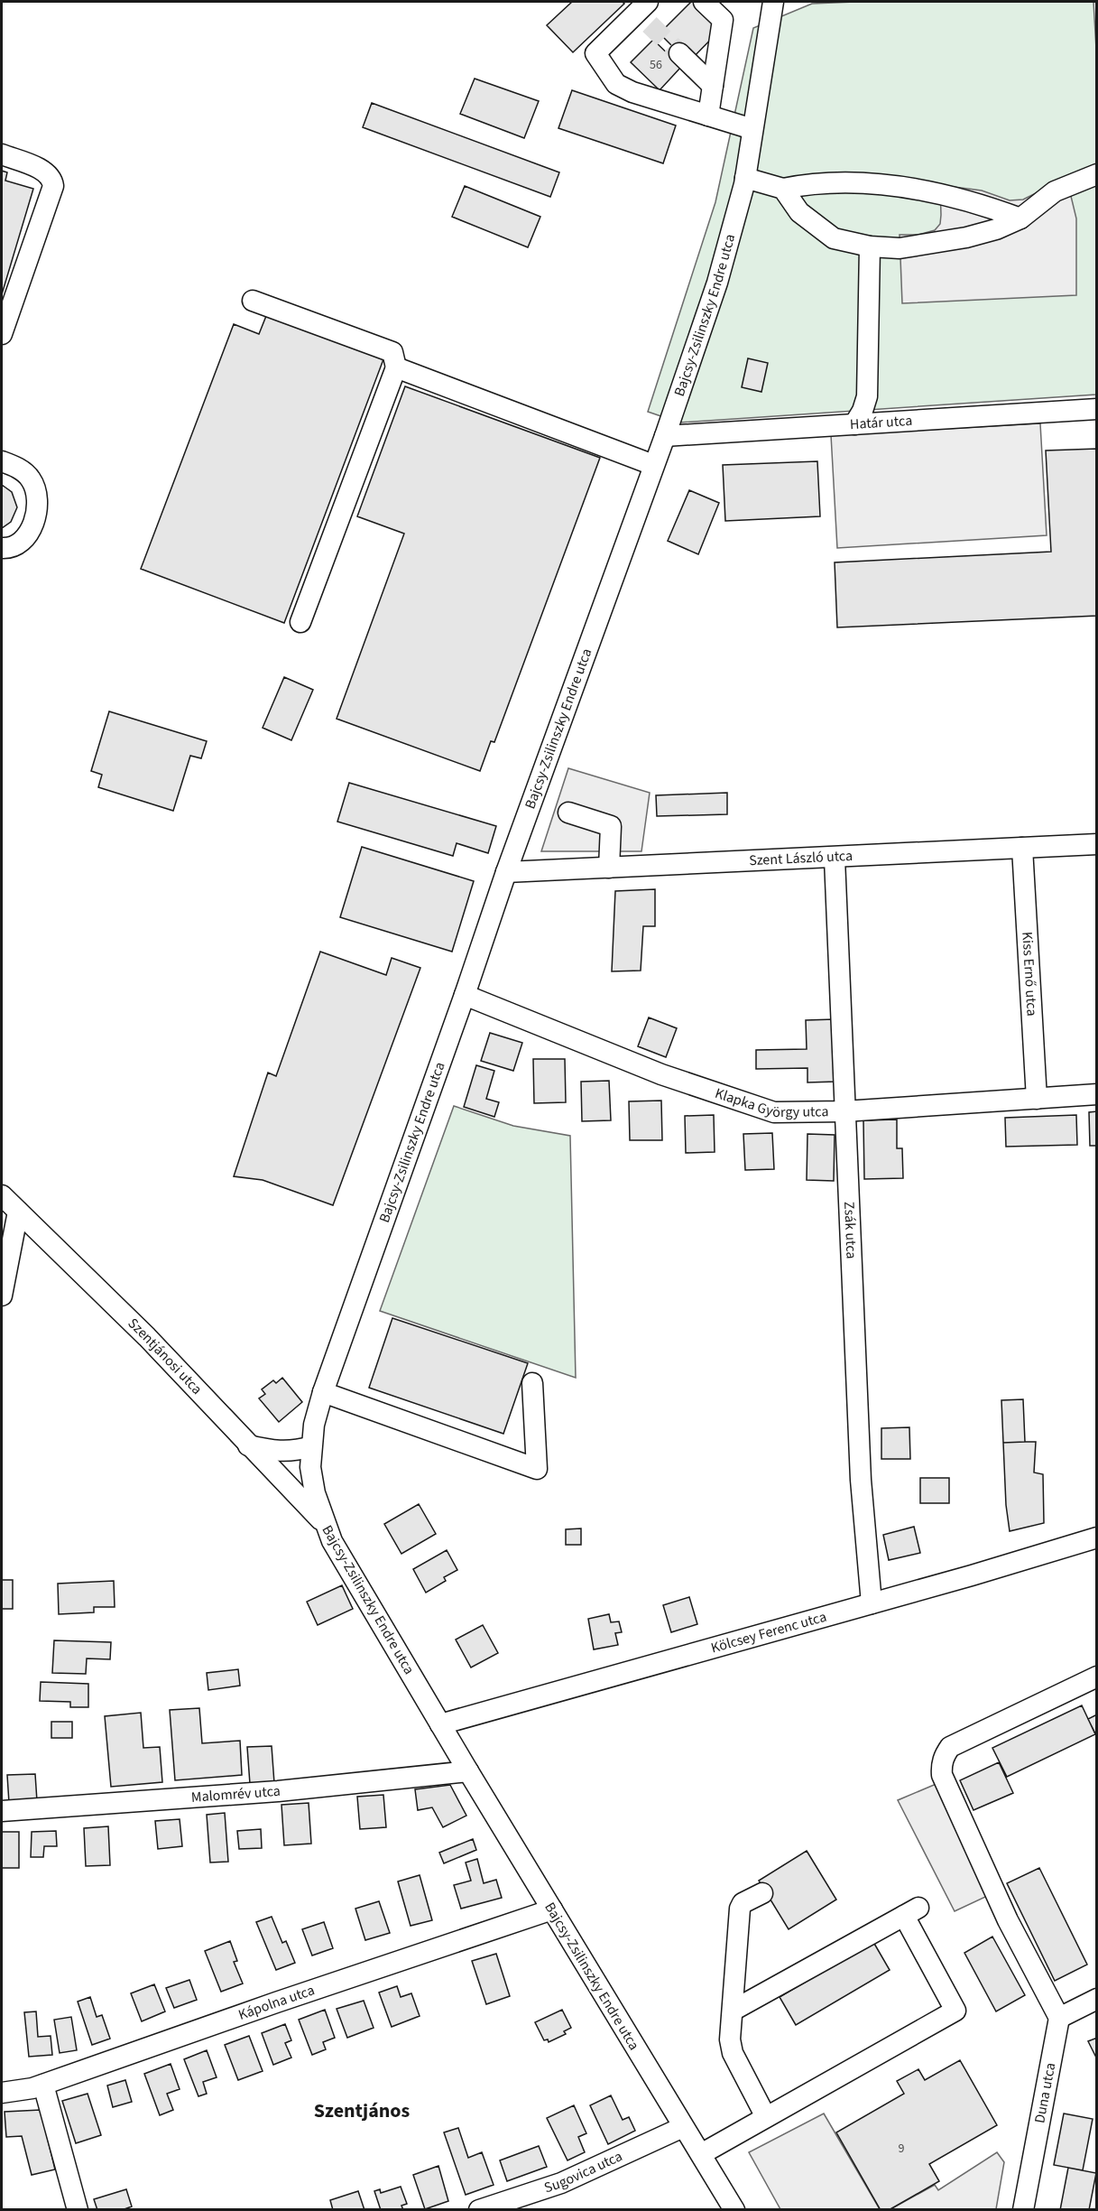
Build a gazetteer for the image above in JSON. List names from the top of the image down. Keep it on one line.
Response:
{"streets":{"street":["Bajcsy-Zsilinszky Endre utca","Határ utca","Szent László utca","Kiss Ernő utca","Klapka György utca","Zsák utca","Szentjánosi utca","Kölcsey Ferenc utca","Malomrév utca","Kápolna utca","Duna utca","Sugovica utca"]},"crossings":[["Bajcsy-Zsilinszky Endre utca","Határ utca"],["Bajcsy-Zsilinszky Endre utca","Szent László utca"],["Bajcsy-Zsilinszky Endre utca","Klapka György utca"],["Bajcsy-Zsilinszky Endre utca","Szentjánosi utca"],["Bajcsy-Zsilinszky Endre utca","Kölcsey Ferenc utca"],["Bajcsy-Zsilinszky Endre utca","Malomrév utca"],["Bajcsy-Zsilinszky Endre utca","Kápolna utca"],["Bajcsy-Zsilinszky Endre utca","Sugovica utca"],["Szent László utca","Kiss Ernő utca"],["Szent László utca","Zsák utca"],["Kiss Ernő utca","Klapka György utca"],["Klapka György utca","Zsák utca"],["Zsák utca","Kölcsey Ferenc utca"]],"districts":["Szentjános"],"house_numbers":["56","9"]}
